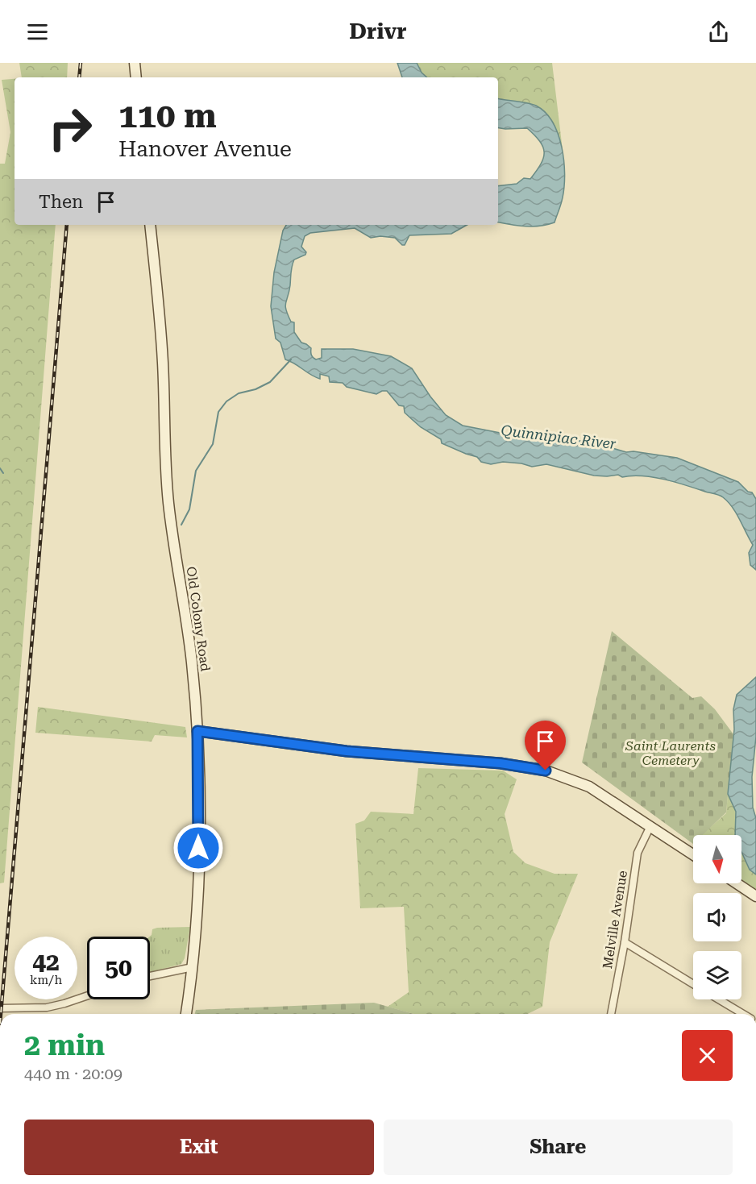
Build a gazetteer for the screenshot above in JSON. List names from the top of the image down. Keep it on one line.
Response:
{"streets":{"main road":["Old Colony Road"],"street":["Melville Avenue"]},"water":["Quinnipiac River"],"parks":["Saint Laurents Cemetery"],"north":"bottom","page":{"header":"Drivr","turn":["110 m","Hanover Avenue"],"then":"Then","speed":"42 km/h","limit":"50","heading":["2 min","440 m · 20:09"],"buttons":["Exit","Share"]}}
